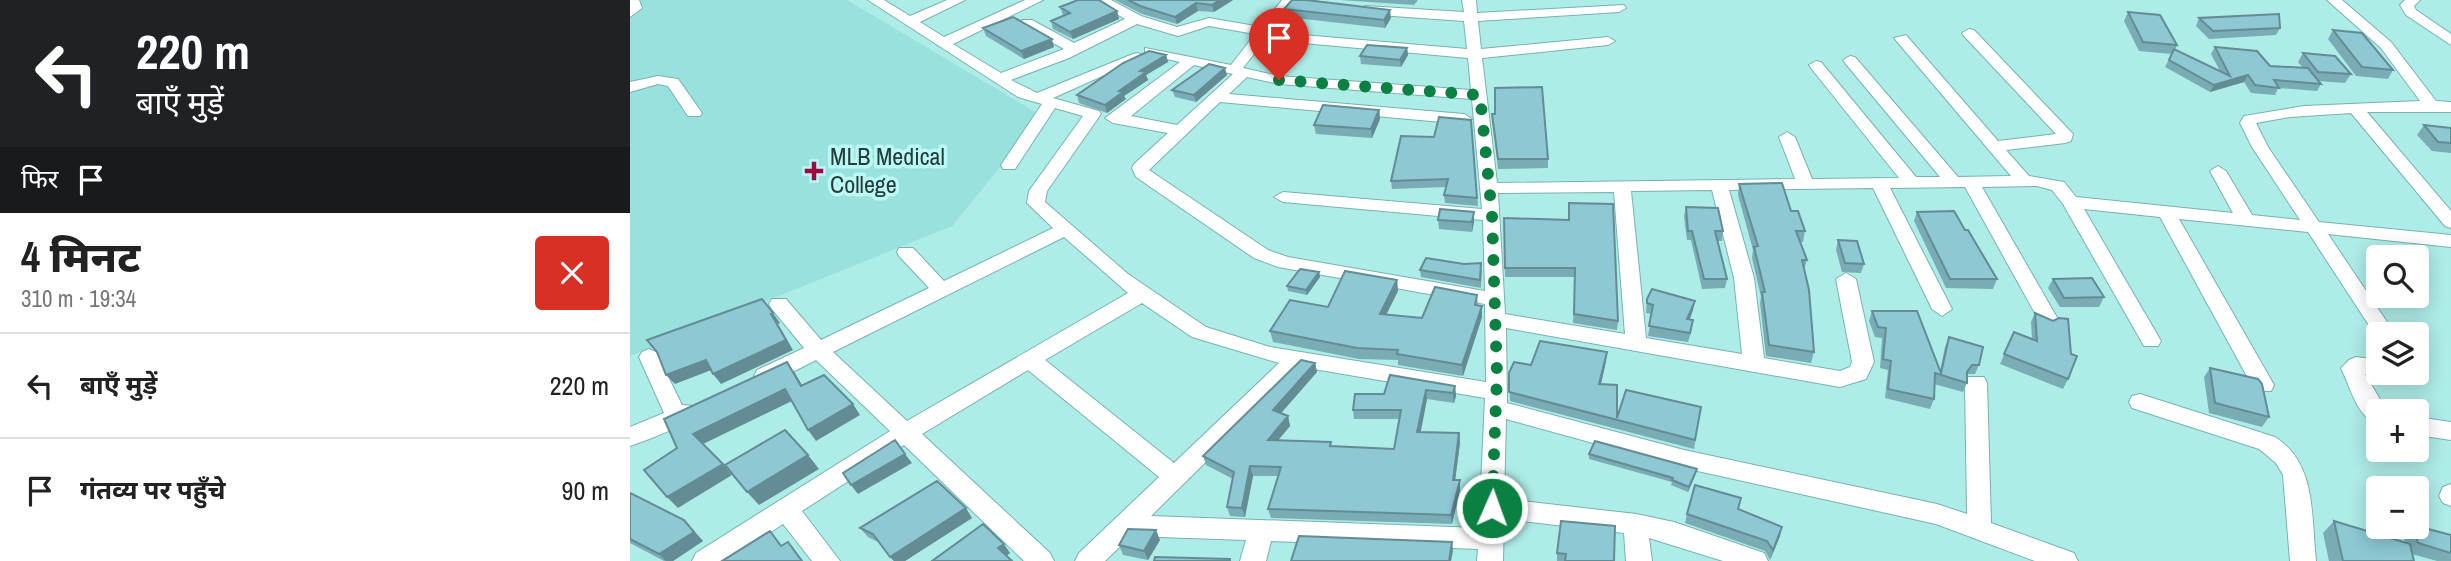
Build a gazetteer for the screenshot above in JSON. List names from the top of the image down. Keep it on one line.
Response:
{"places":{"health":["MLB Medical College"]},"page":{"turn":["220 m","बाएँ मुड़ें"],"then":"फिर","heading":["4 मिनट","310 m · 19:34"],"map_buttons":["+","−"],"list":[{"name":"बाएँ मुड़ें","value":"220 m"},{"name":"गंतव्य पर पहुँचे","value":"90 m"}]}}
